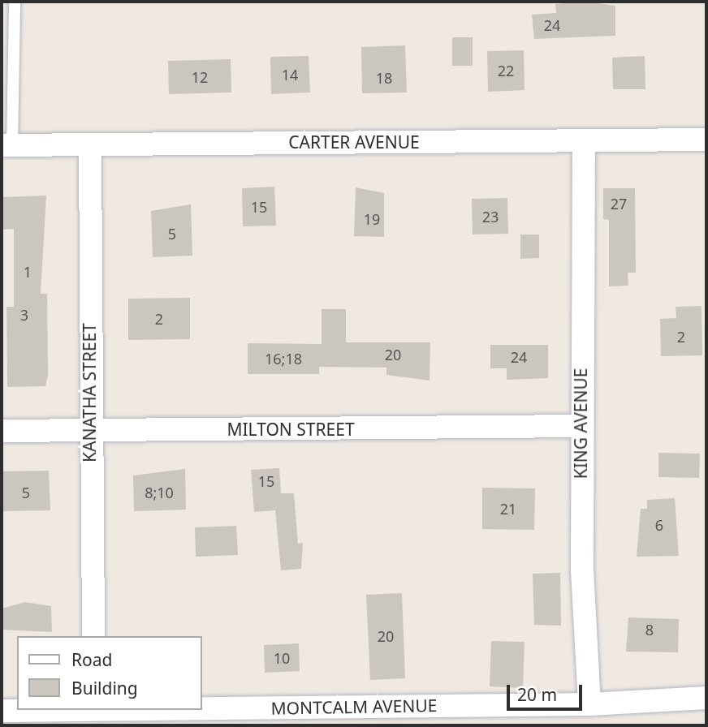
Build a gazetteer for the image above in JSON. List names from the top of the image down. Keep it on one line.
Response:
{"streets":{"street":["CARTER AVENUE","KANATHA STREET","KING AVENUE","MILTON STREET","MONTCALM AVENUE"]},"crossings":[["CARTER AVENUE","KANATHA STREET"],["CARTER AVENUE","KING AVENUE"],["KANATHA STREET","MILTON STREET"],["KING AVENUE","MILTON STREET"],["KING AVENUE","MONTCALM AVENUE"]],"house_numbers":["24","22","14","12","18","27","15","23","19","5","1","3","2","2","20","24","16;18","15","5","8;10","21","6","8","20","10"],"legend":["Road","Building"],"scale_bar":"20 m"}
